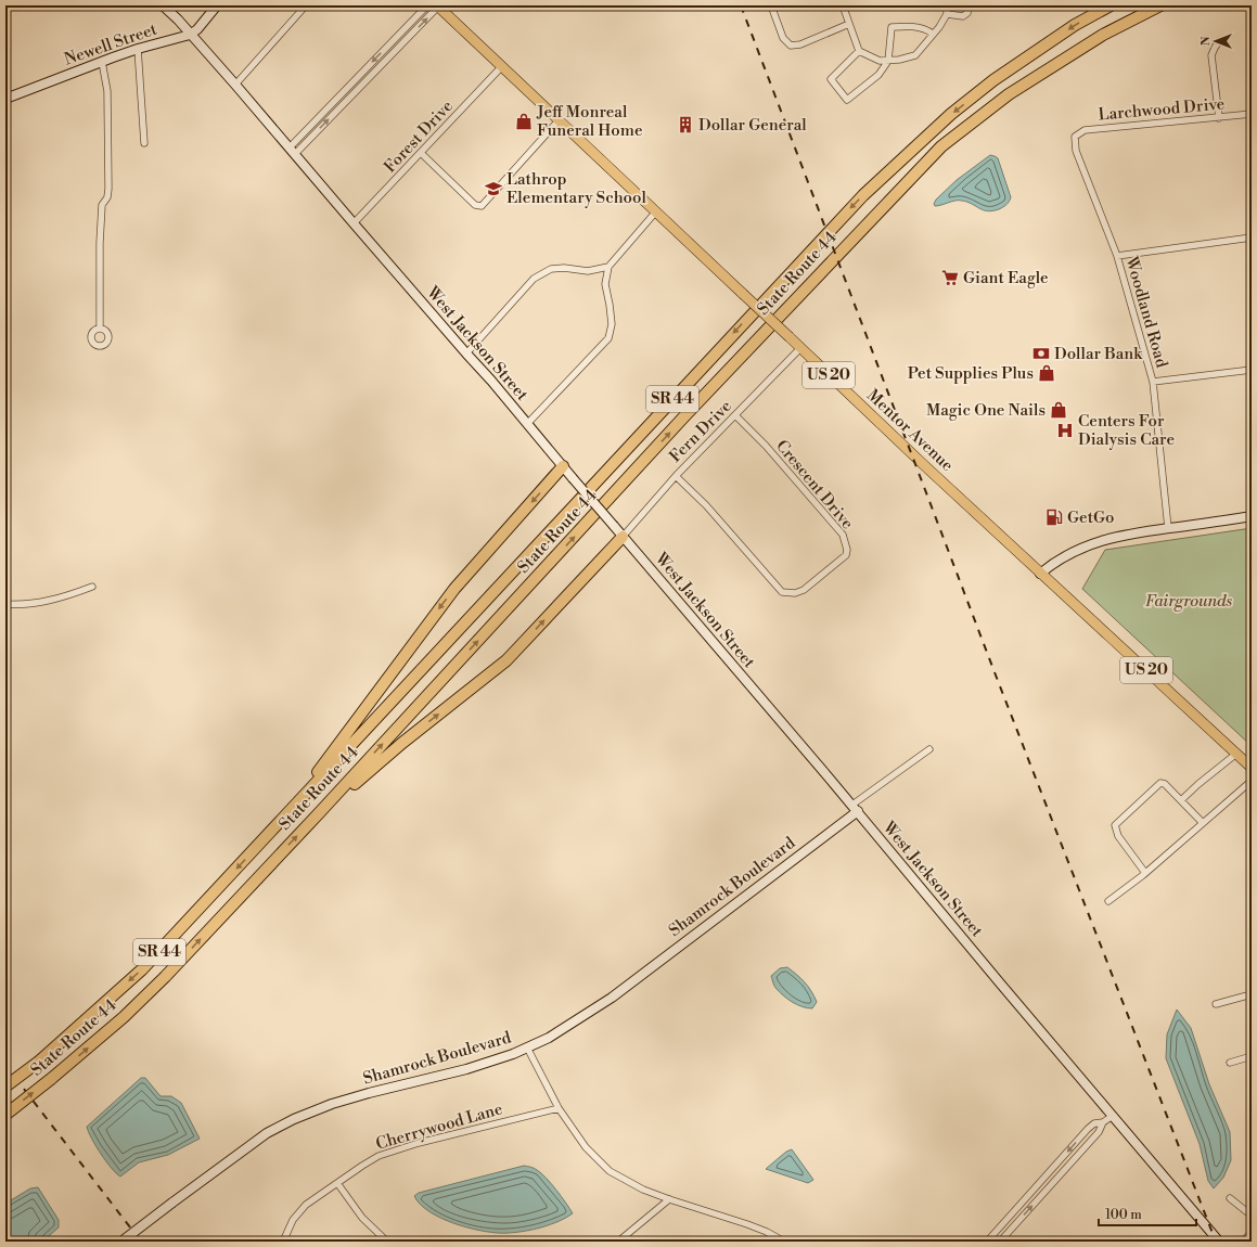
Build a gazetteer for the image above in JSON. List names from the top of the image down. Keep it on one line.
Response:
{"streets":{"highway":["State Route 44","SR 44"],"main road":["US 20","Mentor Avenue"],"street":["Newell Street","Larchwood Drive","Forest Drive","Woodland Road","West Jackson Street","Fern Drive","Crescent Drive","Shamrock Boulevard","Cherrywood Lane"]},"crossings":[["Newell Street","West Jackson Street"],["Larchwood Drive","Woodland Road"],["Forest Drive","West Jackson Street"],["Forest Drive","Mentor Avenue"],["West Jackson Street","Fern Drive"],["West Jackson Street","Shamrock Boulevard"],["Mentor Avenue","Fern Drive"],["Fern Drive","Crescent Drive"]],"parks":["Fairgrounds"],"places":{"shop":["Jeff Monreal Funeral Home","Pet Supplies Plus","Magic One Nails"],"building":["Dollar General"],"school or university":["Lathrop Elementary School"],"supermarket":["Giant Eagle"],"bank":["Dollar Bank"],"hospital":["Centers For Dialysis Care"],"fuel station":["GetGo"]},"scale_bar":"100 m","north":"left"}
